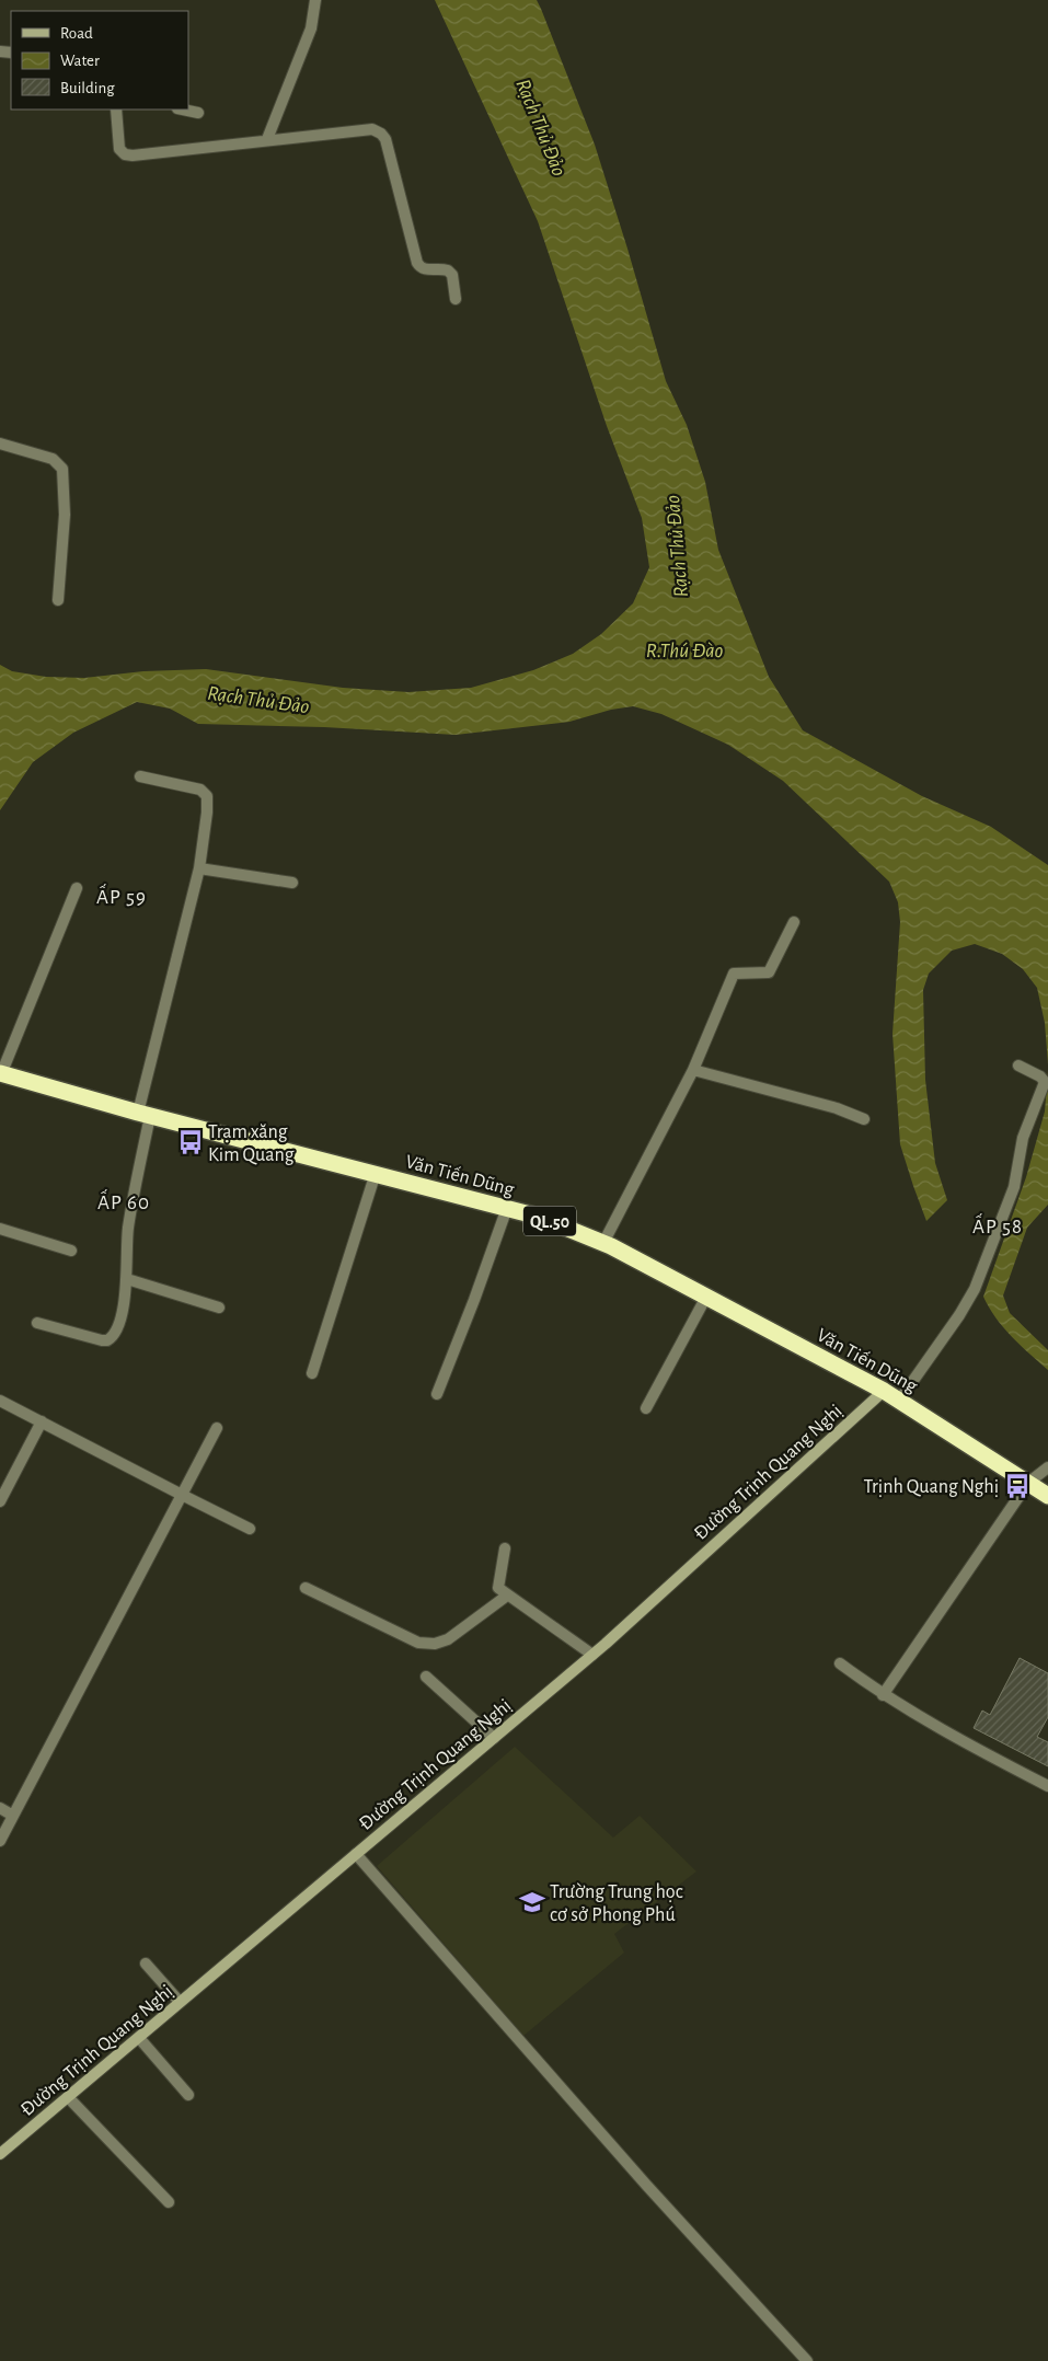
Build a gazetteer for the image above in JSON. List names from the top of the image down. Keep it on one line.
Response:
{"streets":{"highway":["Văn Tiến Dũng","QL.50"],"main road":["Đường Trịnh Quang Nghị"]},"crossings":[["Văn Tiến Dũng","Đường Trịnh Quang Nghị"]],"districts":["ẤP 59","ẤP 60","ẤP 58"],"water":["Rạch Thủ Đảo","R.Thú Đào"],"places":{"bus stop":["Trạm xăng Kim Quang","Trịnh Quang Nghị"],"school or university":["Trường Trung học cơ sở Phong Phú"]},"legend":["Road","Water","Building"]}
